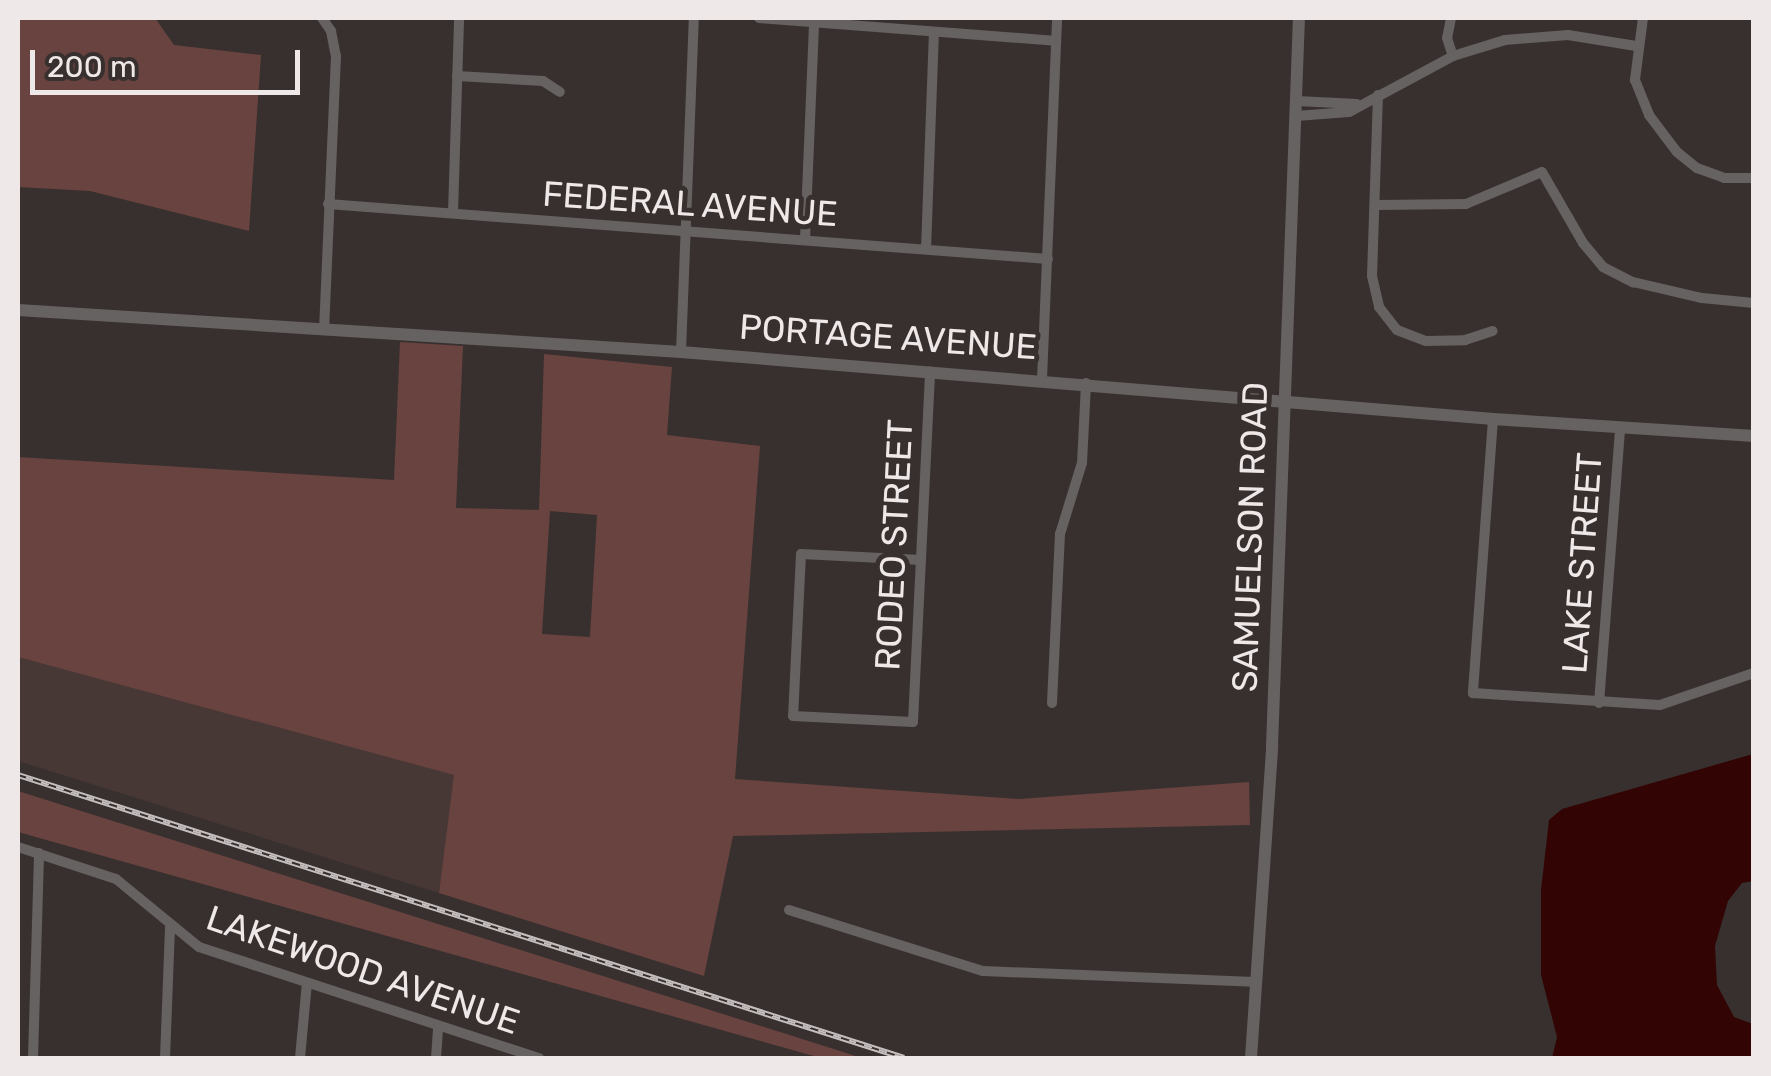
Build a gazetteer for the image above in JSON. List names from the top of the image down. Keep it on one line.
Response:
{"streets":{"street":["FEDERAL AVENUE","PORTAGE AVENUE","SAMUELSON ROAD","RODEO STREET","LAKE STREET","LAKEWOOD AVENUE"]},"crossings":[["PORTAGE AVENUE","SAMUELSON ROAD"],["PORTAGE AVENUE","RODEO STREET"],["PORTAGE AVENUE","LAKE STREET"]],"scale_bar":"200 m"}
